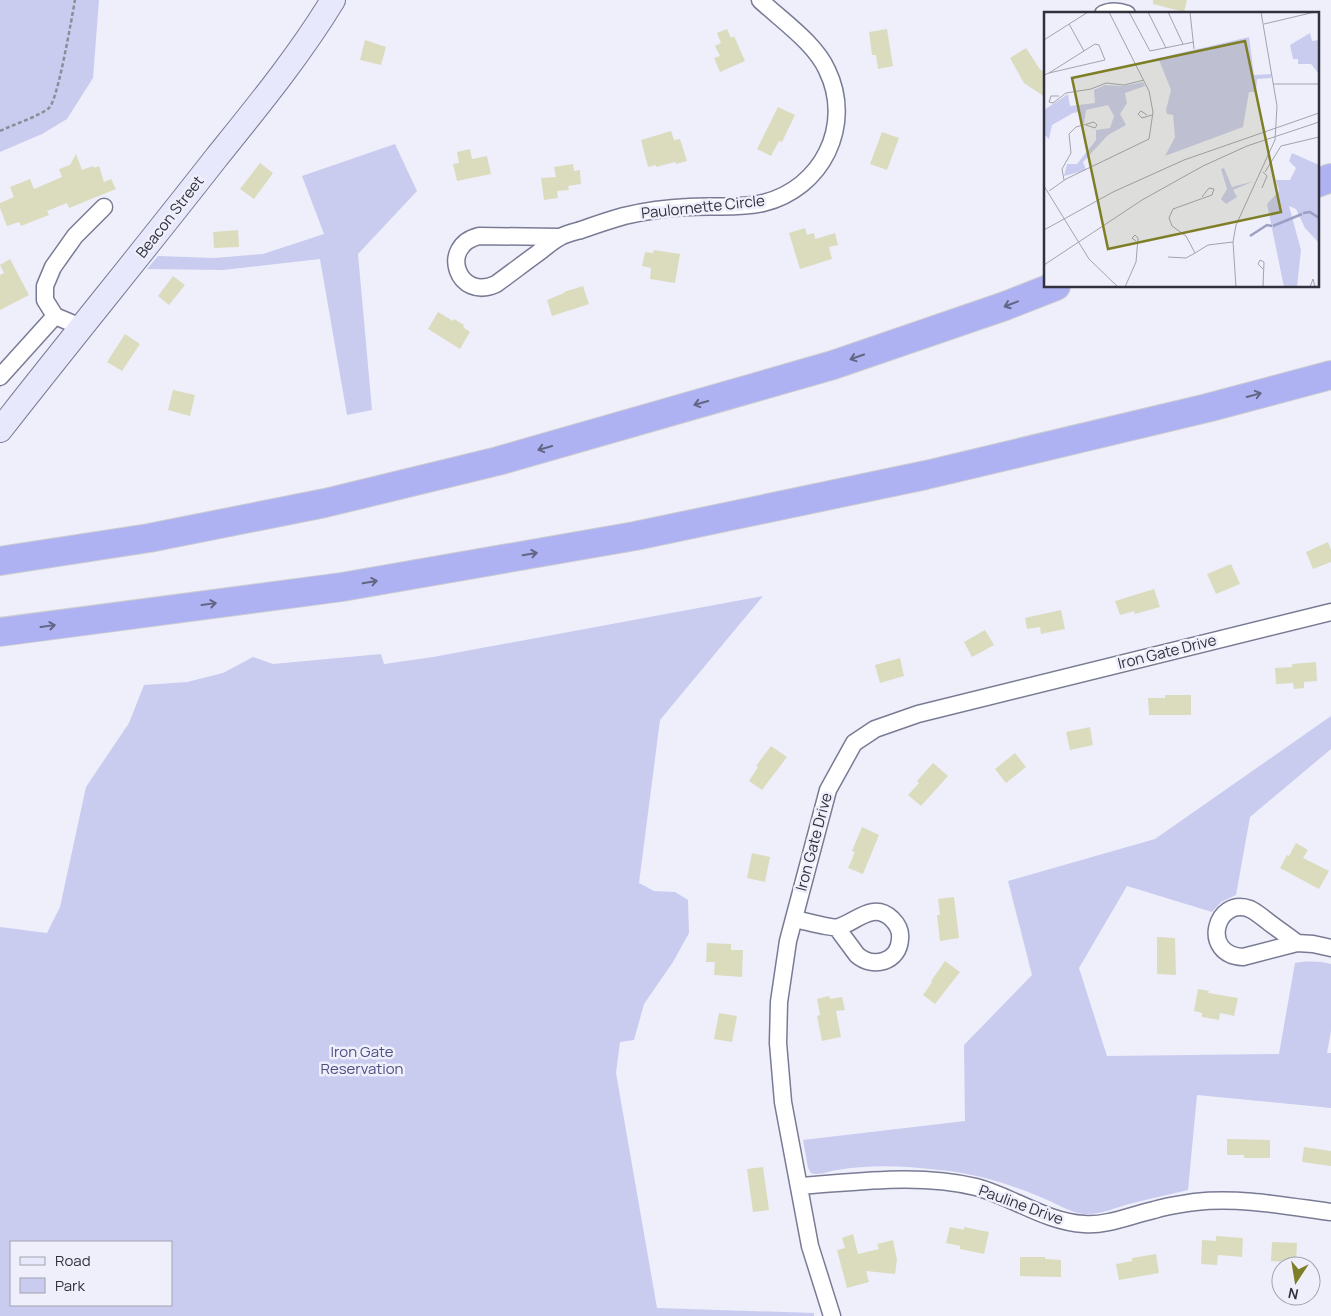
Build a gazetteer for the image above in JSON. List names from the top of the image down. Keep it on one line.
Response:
{"streets":{"main road":["Beacon Street"],"street":["Paulornette Circle","Iron Gate Drive","Pauline Drive"]},"crossings":[["Iron Gate Drive","Pauline Drive"]],"parks":["Iron Gate Reservation"],"legend":["Road","Park"],"north":"bottom"}
